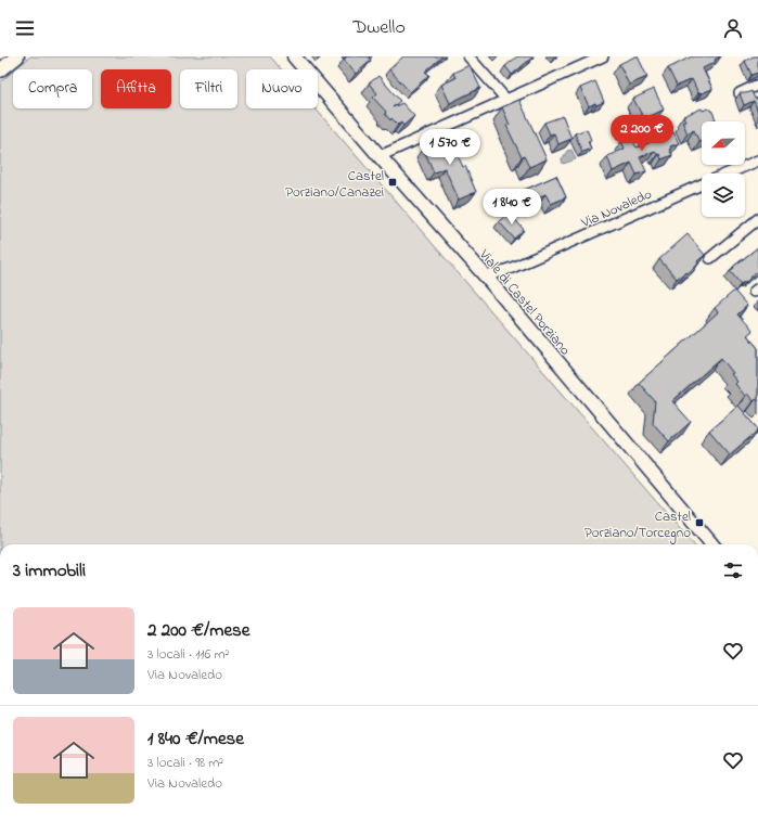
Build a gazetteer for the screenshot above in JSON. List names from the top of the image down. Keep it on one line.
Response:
{"streets":{"street":["Via Novaledo","Viale di Castel Porziano"]},"crossings":[["Via Novaledo","Viale di Castel Porziano"]],"places":{"transit":["Castel Porziano/Canazei","Castel Porziano/Torcegno"]},"north":"left","page":{"header":"Dwello","chip":["Compra","Affitta","Filtri","Nuovo"],"price":["2 200 €","1 570 €","1 840 €"],"heading":"3 immobili","list":[{"name":"2 200 €/mese","note":"3 locali · 116 m² · Via Novaledo"},{"name":"1 840 €/mese","note":"3 locali · 98 m² · Via Novaledo"}]}}
